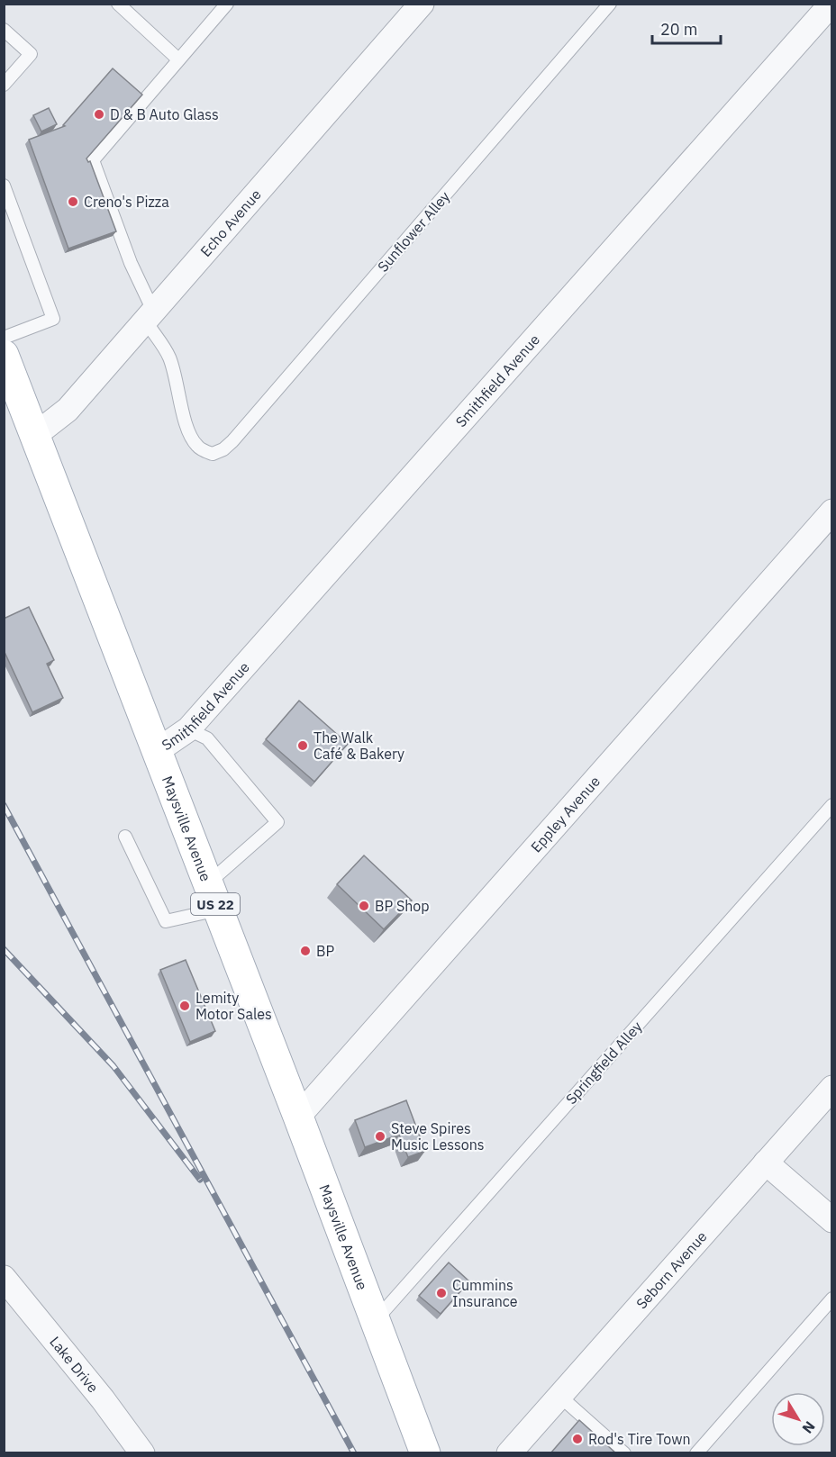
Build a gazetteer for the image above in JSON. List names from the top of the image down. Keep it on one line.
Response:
{"streets":{"main road":["Maysville Avenue","US 22"],"street":["Echo Avenue","Smithfield Avenue","Eppley Avenue","Seborn Avenue","Lake Drive"],"lane":["Sunflower Alley","Springfield Alley"]},"crossings":[["Echo Avenue","Sunflower Alley"],["Echo Avenue","Maysville Avenue"],["Smithfield Avenue","Maysville Avenue"],["Eppley Avenue","Maysville Avenue"],["Maysville Avenue","Springfield Alley"]],"places":["D & B Auto Glass","Creno's Pizza","The Walk Café & Bakery","BP Shop","BP","Lemity Motor Sales","Steve Spires Music Lessons","Cummins Insurance","Rod's Tire Town"],"scale_bar":"20 m","north":"bottom right"}
